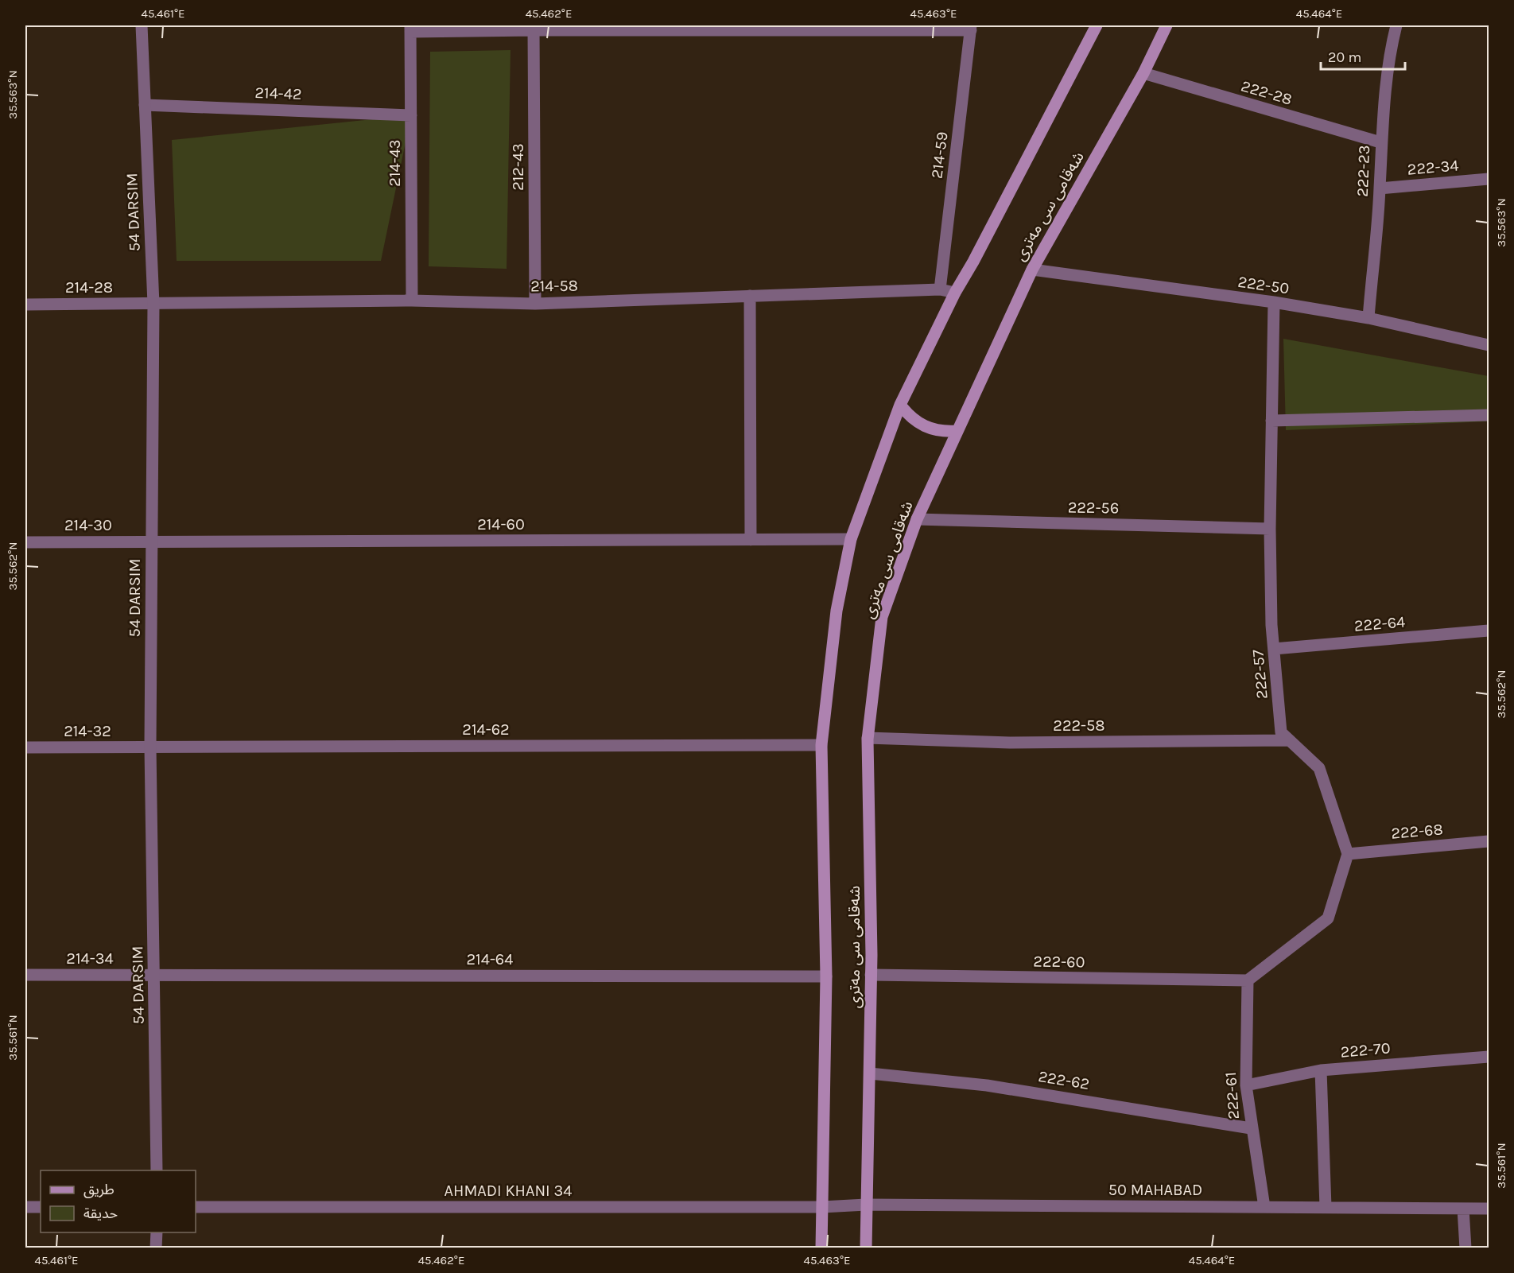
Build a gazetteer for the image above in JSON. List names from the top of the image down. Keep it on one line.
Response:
{"streets":{"main road":["شەقامی سی مەتری"],"street":["222-28","214-42","214-59","214-43","212-43","222-34","222-23","54 DARSIM","222-50","214-58","214-28","222-56","214-60","214-30","222-64","222-57","222-58","214-62","214-32","222-68","214-34","214-64","222-60","222-70","222-62","222-61","50 MAHABAD","AHMADI KHANI 34"]},"crossings":[["222-28","222-23"],["222-28","شەقامی سی مەتری"],["214-42","214-43"],["214-42","54 DARSIM"],["214-59","214-58"],["214-43","214-58"],["212-43","214-58"],["222-34","222-23"],["222-23","222-50"],["شەقامی سی مەتری","222-50"],["شەقامی سی مەتری","214-58"],["شەقامی سی مەتری","222-56"],["شەقامی سی مەتری","214-60"],["شەقامی سی مەتری","222-58"],["شەقامی سی مەتری","214-62"],["شەقامی سی مەتری","214-64"],["شەقامی سی مەتری","222-60"],["شەقامی سی مەتری","222-62"],["شەقامی سی مەتری","50 MAHABAD"],["شەقامی سی مەتری","AHMADI KHANI 34"],["54 DARSIM","214-58"],["54 DARSIM","214-28"],["54 DARSIM","214-60"],["54 DARSIM","214-30"],["54 DARSIM","214-62"],["54 DARSIM","214-32"],["54 DARSIM","214-34"],["54 DARSIM","214-64"],["222-50","222-57"],["214-58","214-28"],["222-56","222-57"],["214-60","214-30"],["222-64","222-57"],["222-57","222-58"],["222-57","222-68"],["214-62","214-32"],["214-34","214-64"],["222-60","222-61"],["222-70","222-61"],["222-62","222-61"],["222-61","50 MAHABAD"],["50 MAHABAD","AHMADI KHANI 34"]],"legend":["طريق","حديقة"],"scale_bar":"20 m","coordinates":["45.461°E","45.462°E","45.463°E","45.464°E","35.563°N","35.562°N","35.561°N"]}
